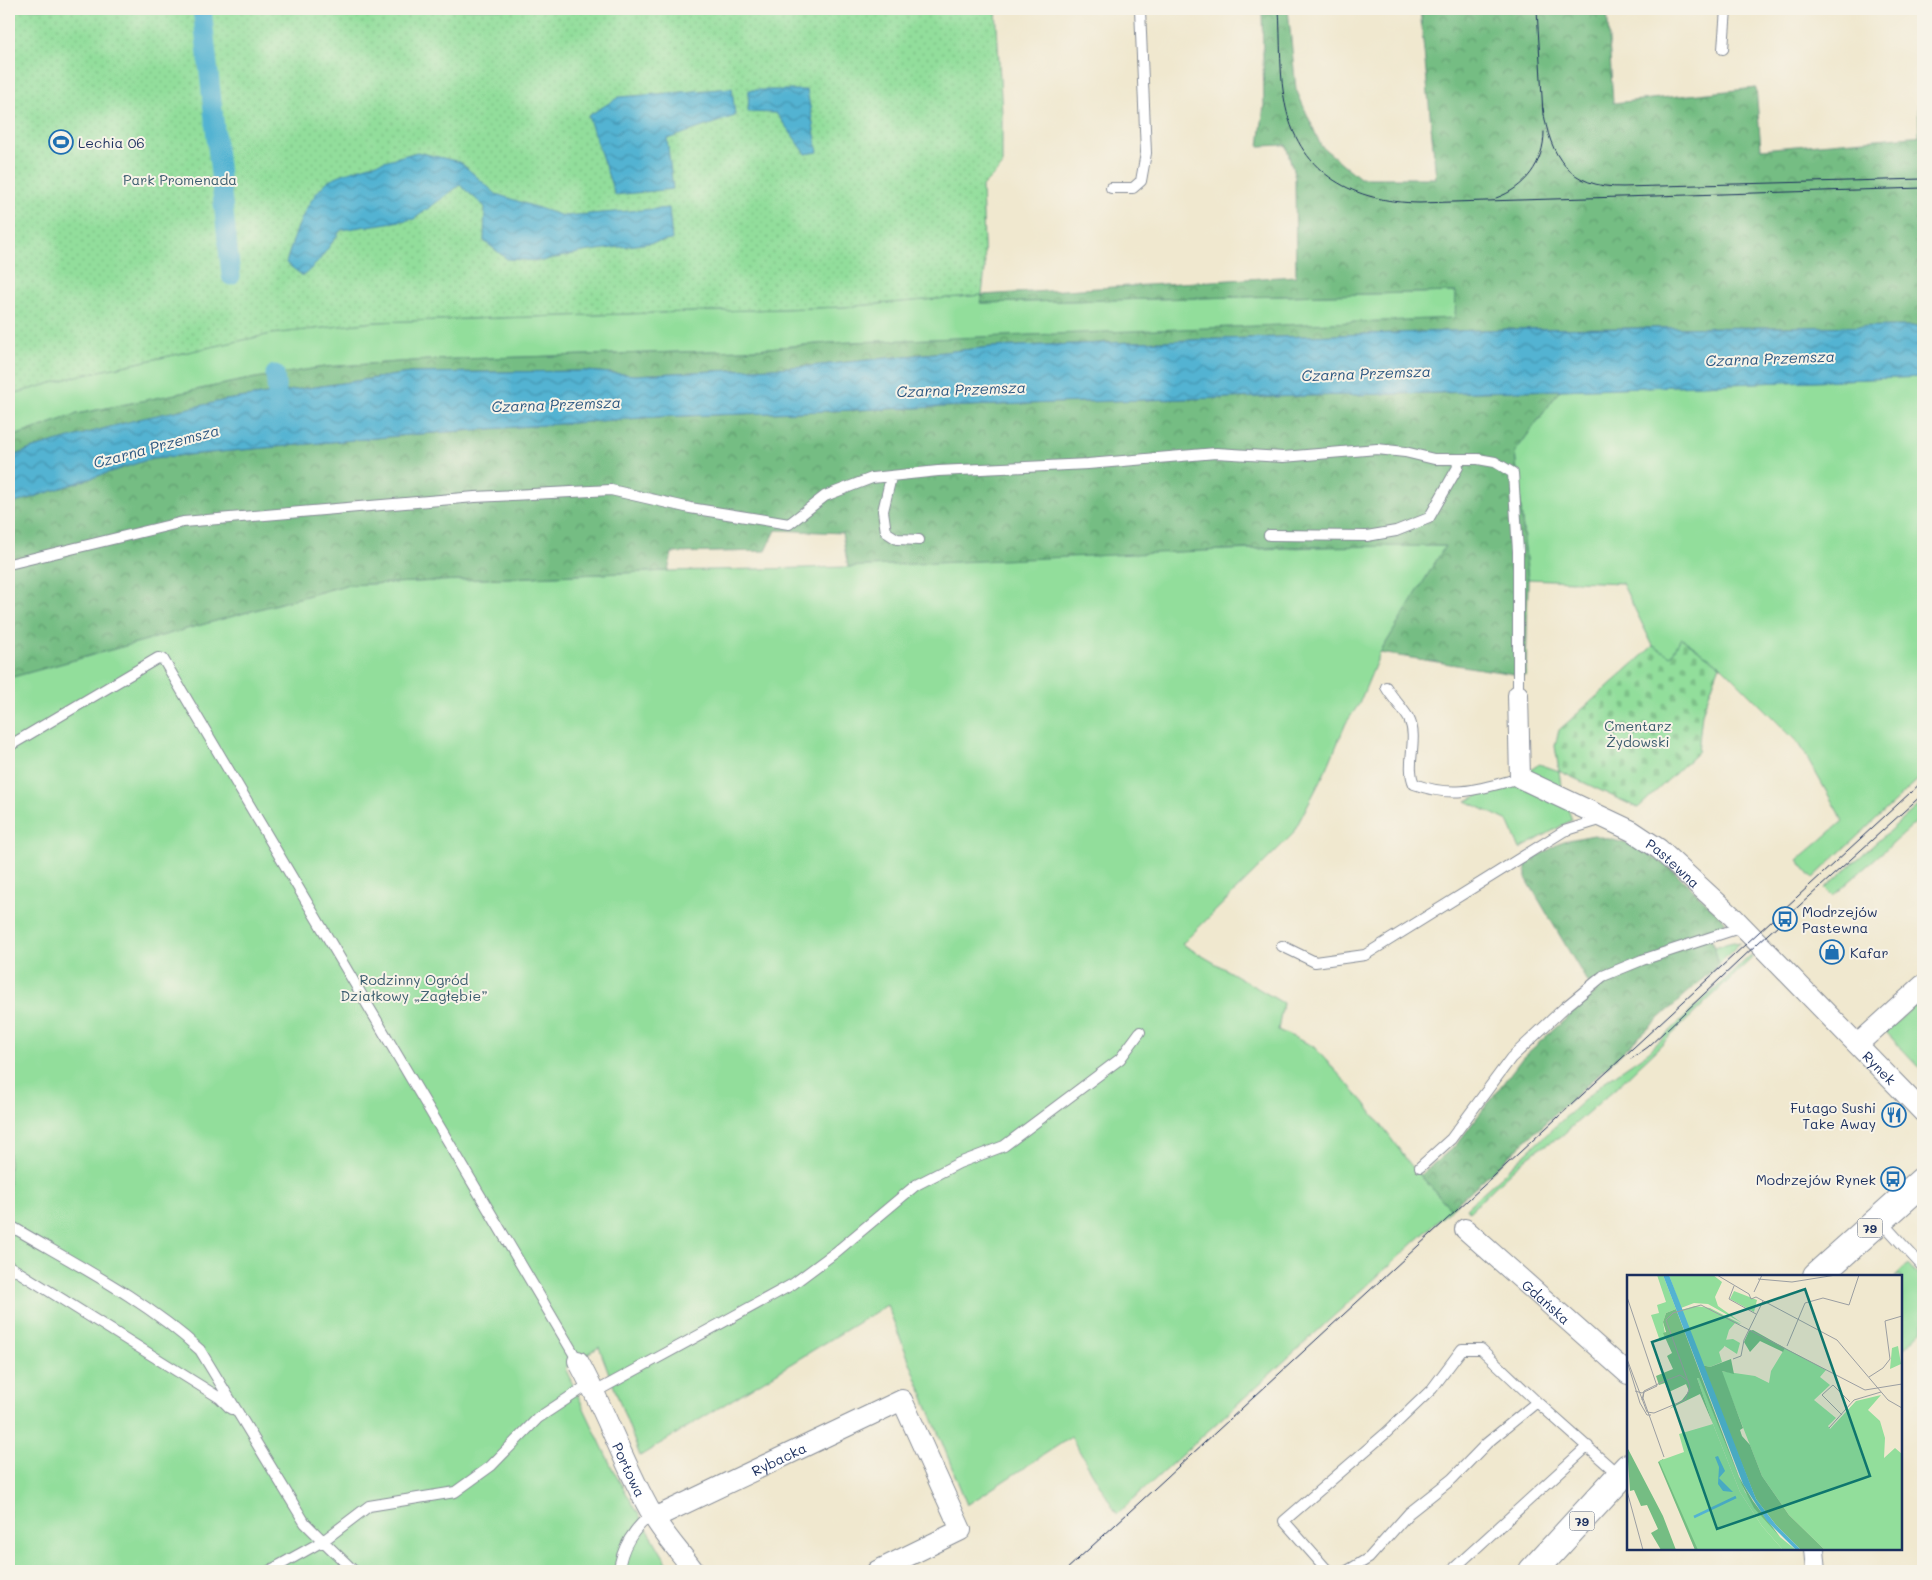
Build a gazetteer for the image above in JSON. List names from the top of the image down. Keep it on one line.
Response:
{"streets":{"main road":["79"],"street":["Pastewna","Rynek","Gdańska","Rybacka","Portowa"]},"crossings":[["Pastewna","Rynek"],["Rybacka","Portowa"]],"water":["Czarna Przemsza"],"parks":["Park Promenada","Cmentarz Żydowski","Rodzinny Ogród Działkowy „Zagłębie”"],"places":{"sports":["Lechia 06"],"bus stop":["Modrzejów Pastewna","Modrzejów Rynek"],"shop":["Kafar"],"restaurant":["Futago Sushi Take Away"]}}
